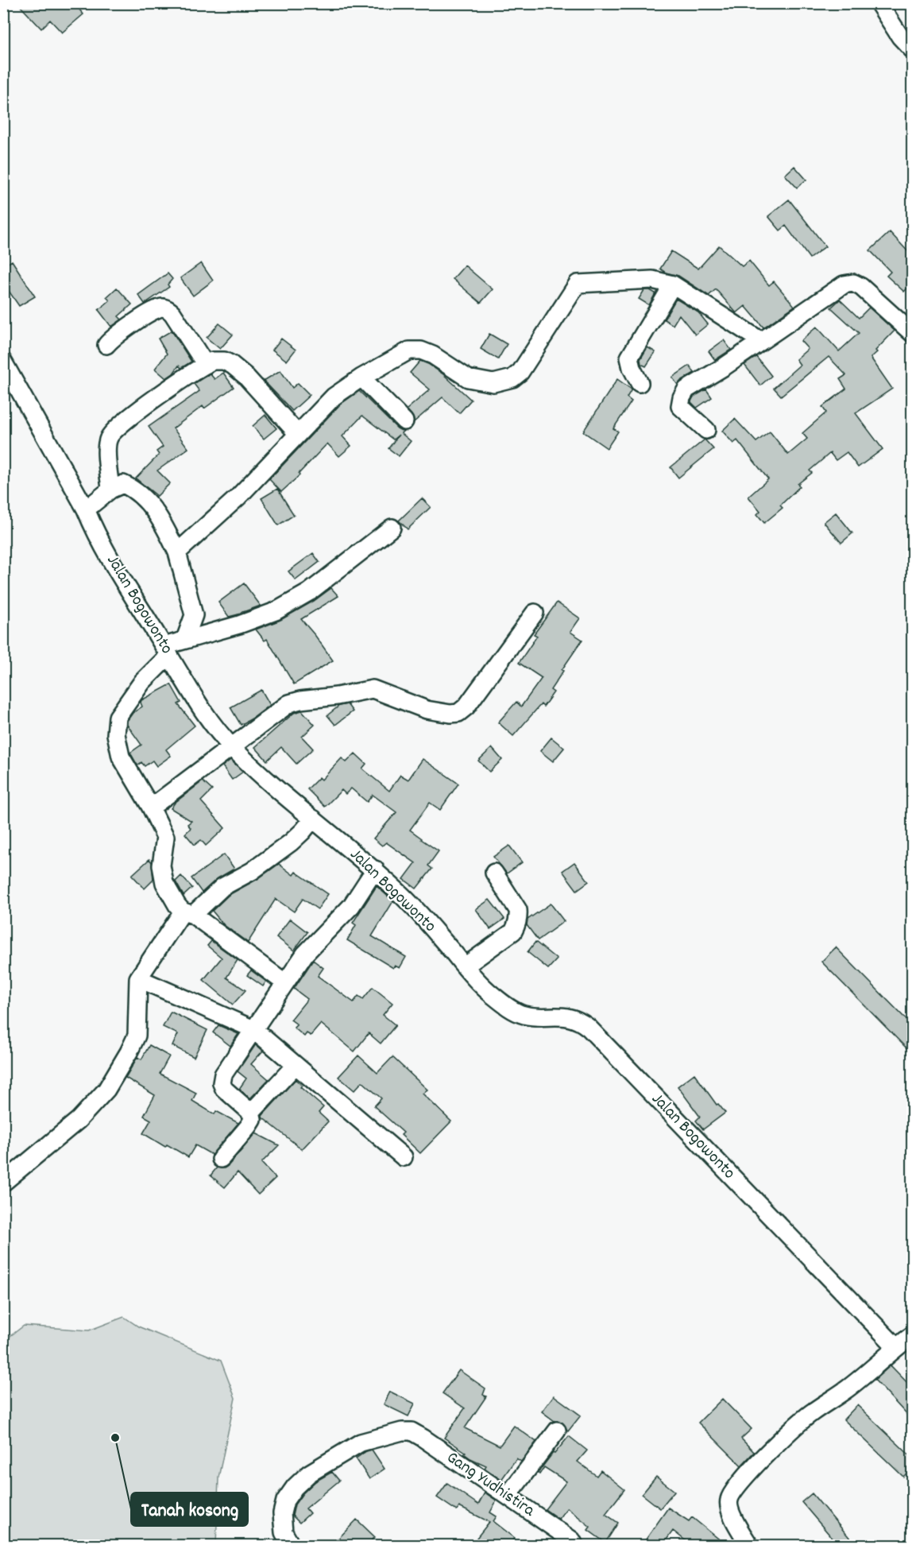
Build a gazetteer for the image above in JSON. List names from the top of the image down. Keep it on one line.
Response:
{"streets":{"street":["Jalan Bogowonto","Gang Yudhistira"]},"places":["Tanah kosong"]}
